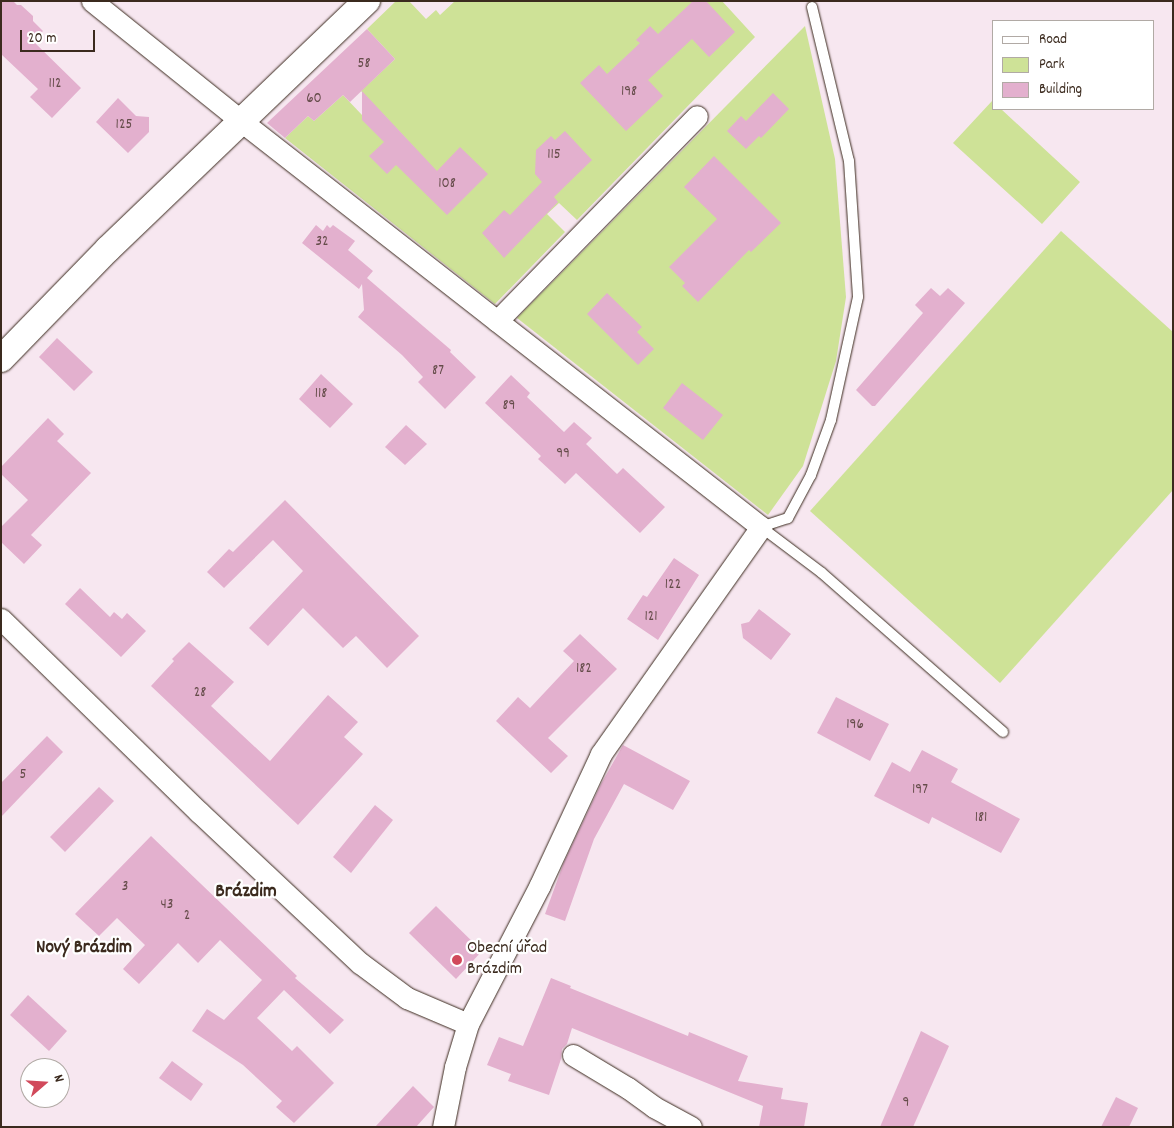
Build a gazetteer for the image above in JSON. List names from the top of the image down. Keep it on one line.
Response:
{"districts":["Brázdim","Nový Brázdim"],"places":["Obecní úřad Brázdim"],"house_numbers":["58","112","198","60","125","115","108","32","87","118","89","99","122","121","182","28","196","5","197","181","3","43","2","9"],"legend":["Road","Park","Building"],"scale_bar":"20 m","north":"right"}
